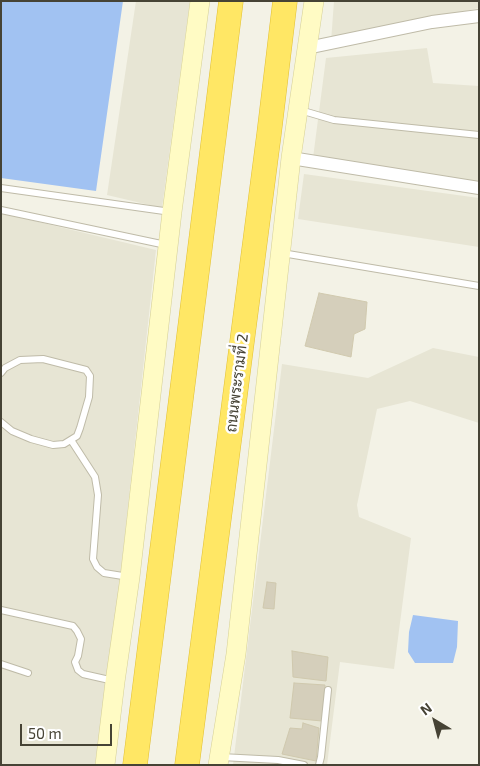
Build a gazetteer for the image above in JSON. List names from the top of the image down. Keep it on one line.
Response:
{"streets":{"highway":["ถนนพระรามที่ 2"]},"scale_bar":"50 m","north":"top left"}
